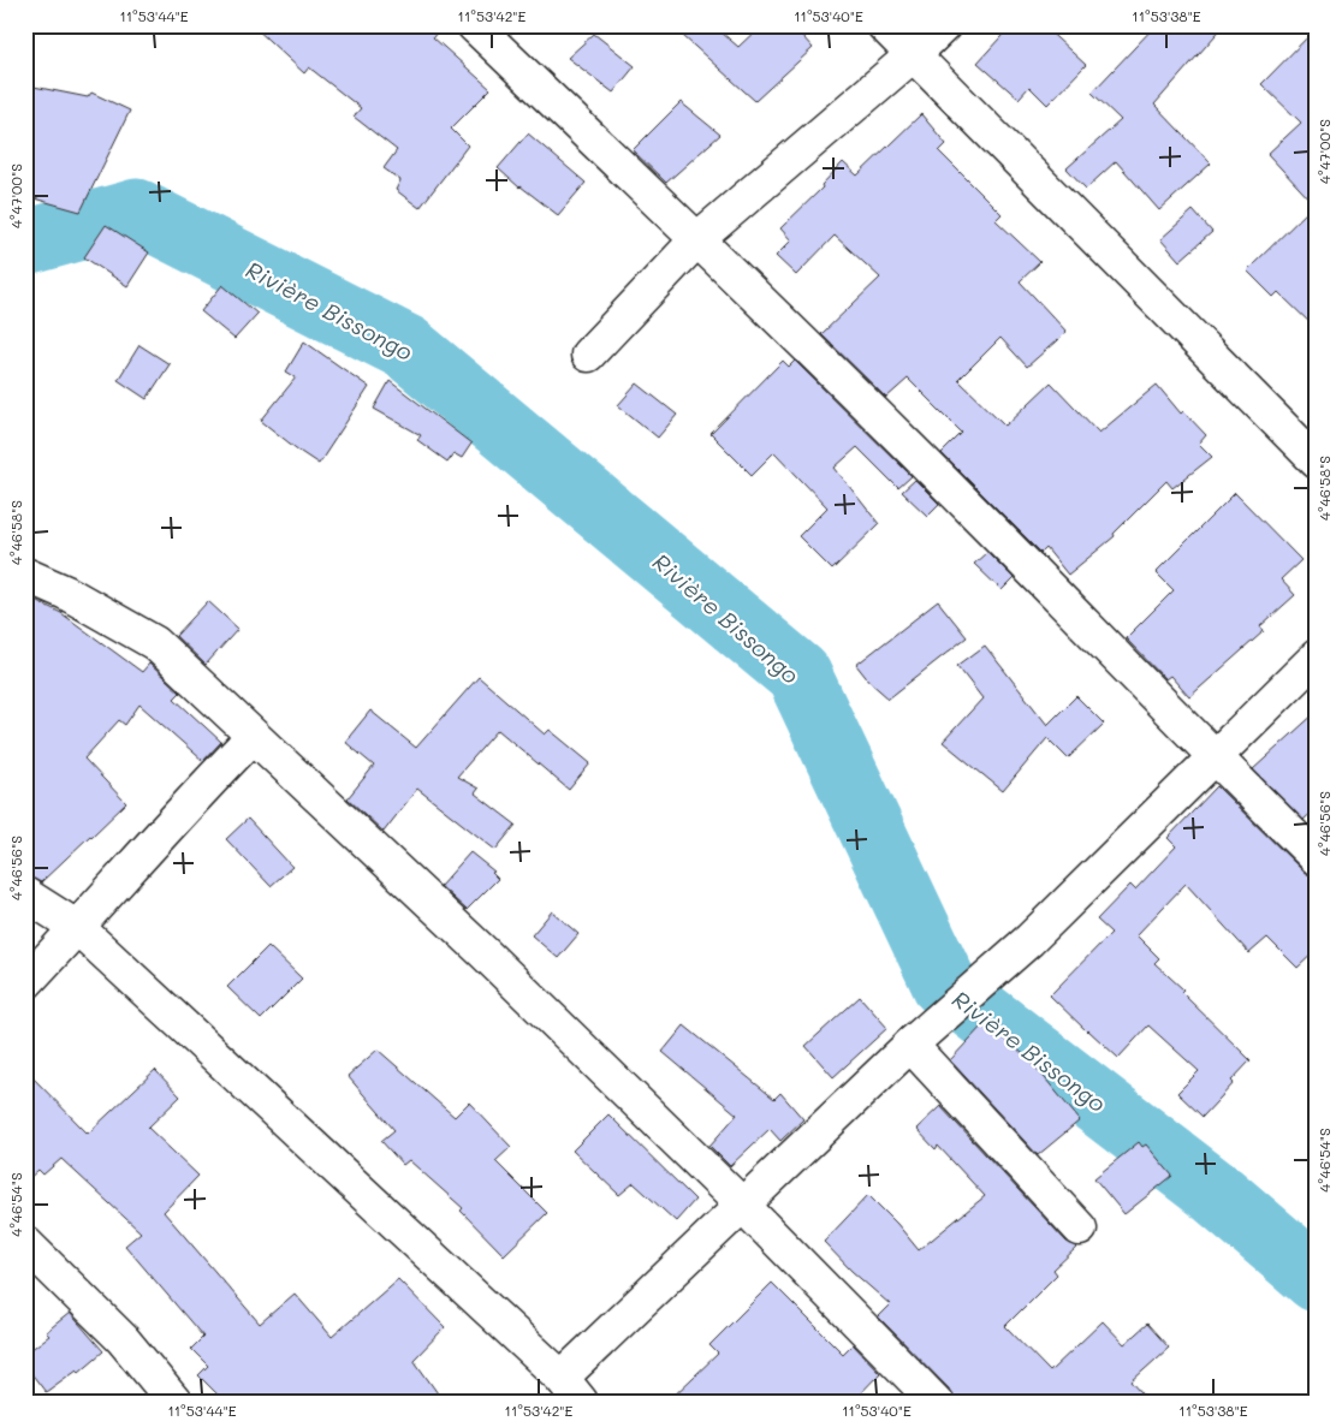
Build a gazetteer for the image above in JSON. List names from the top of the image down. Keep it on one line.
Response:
{"water":["Rivière Bissongo"],"coordinates":["11°53'44\"E","11°53'42\"E","11°53'40\"E","11°53'38\"E","4°47'00\"S","4°46'58\"S","4°46'56\"S","4°46'54\"S"]}
